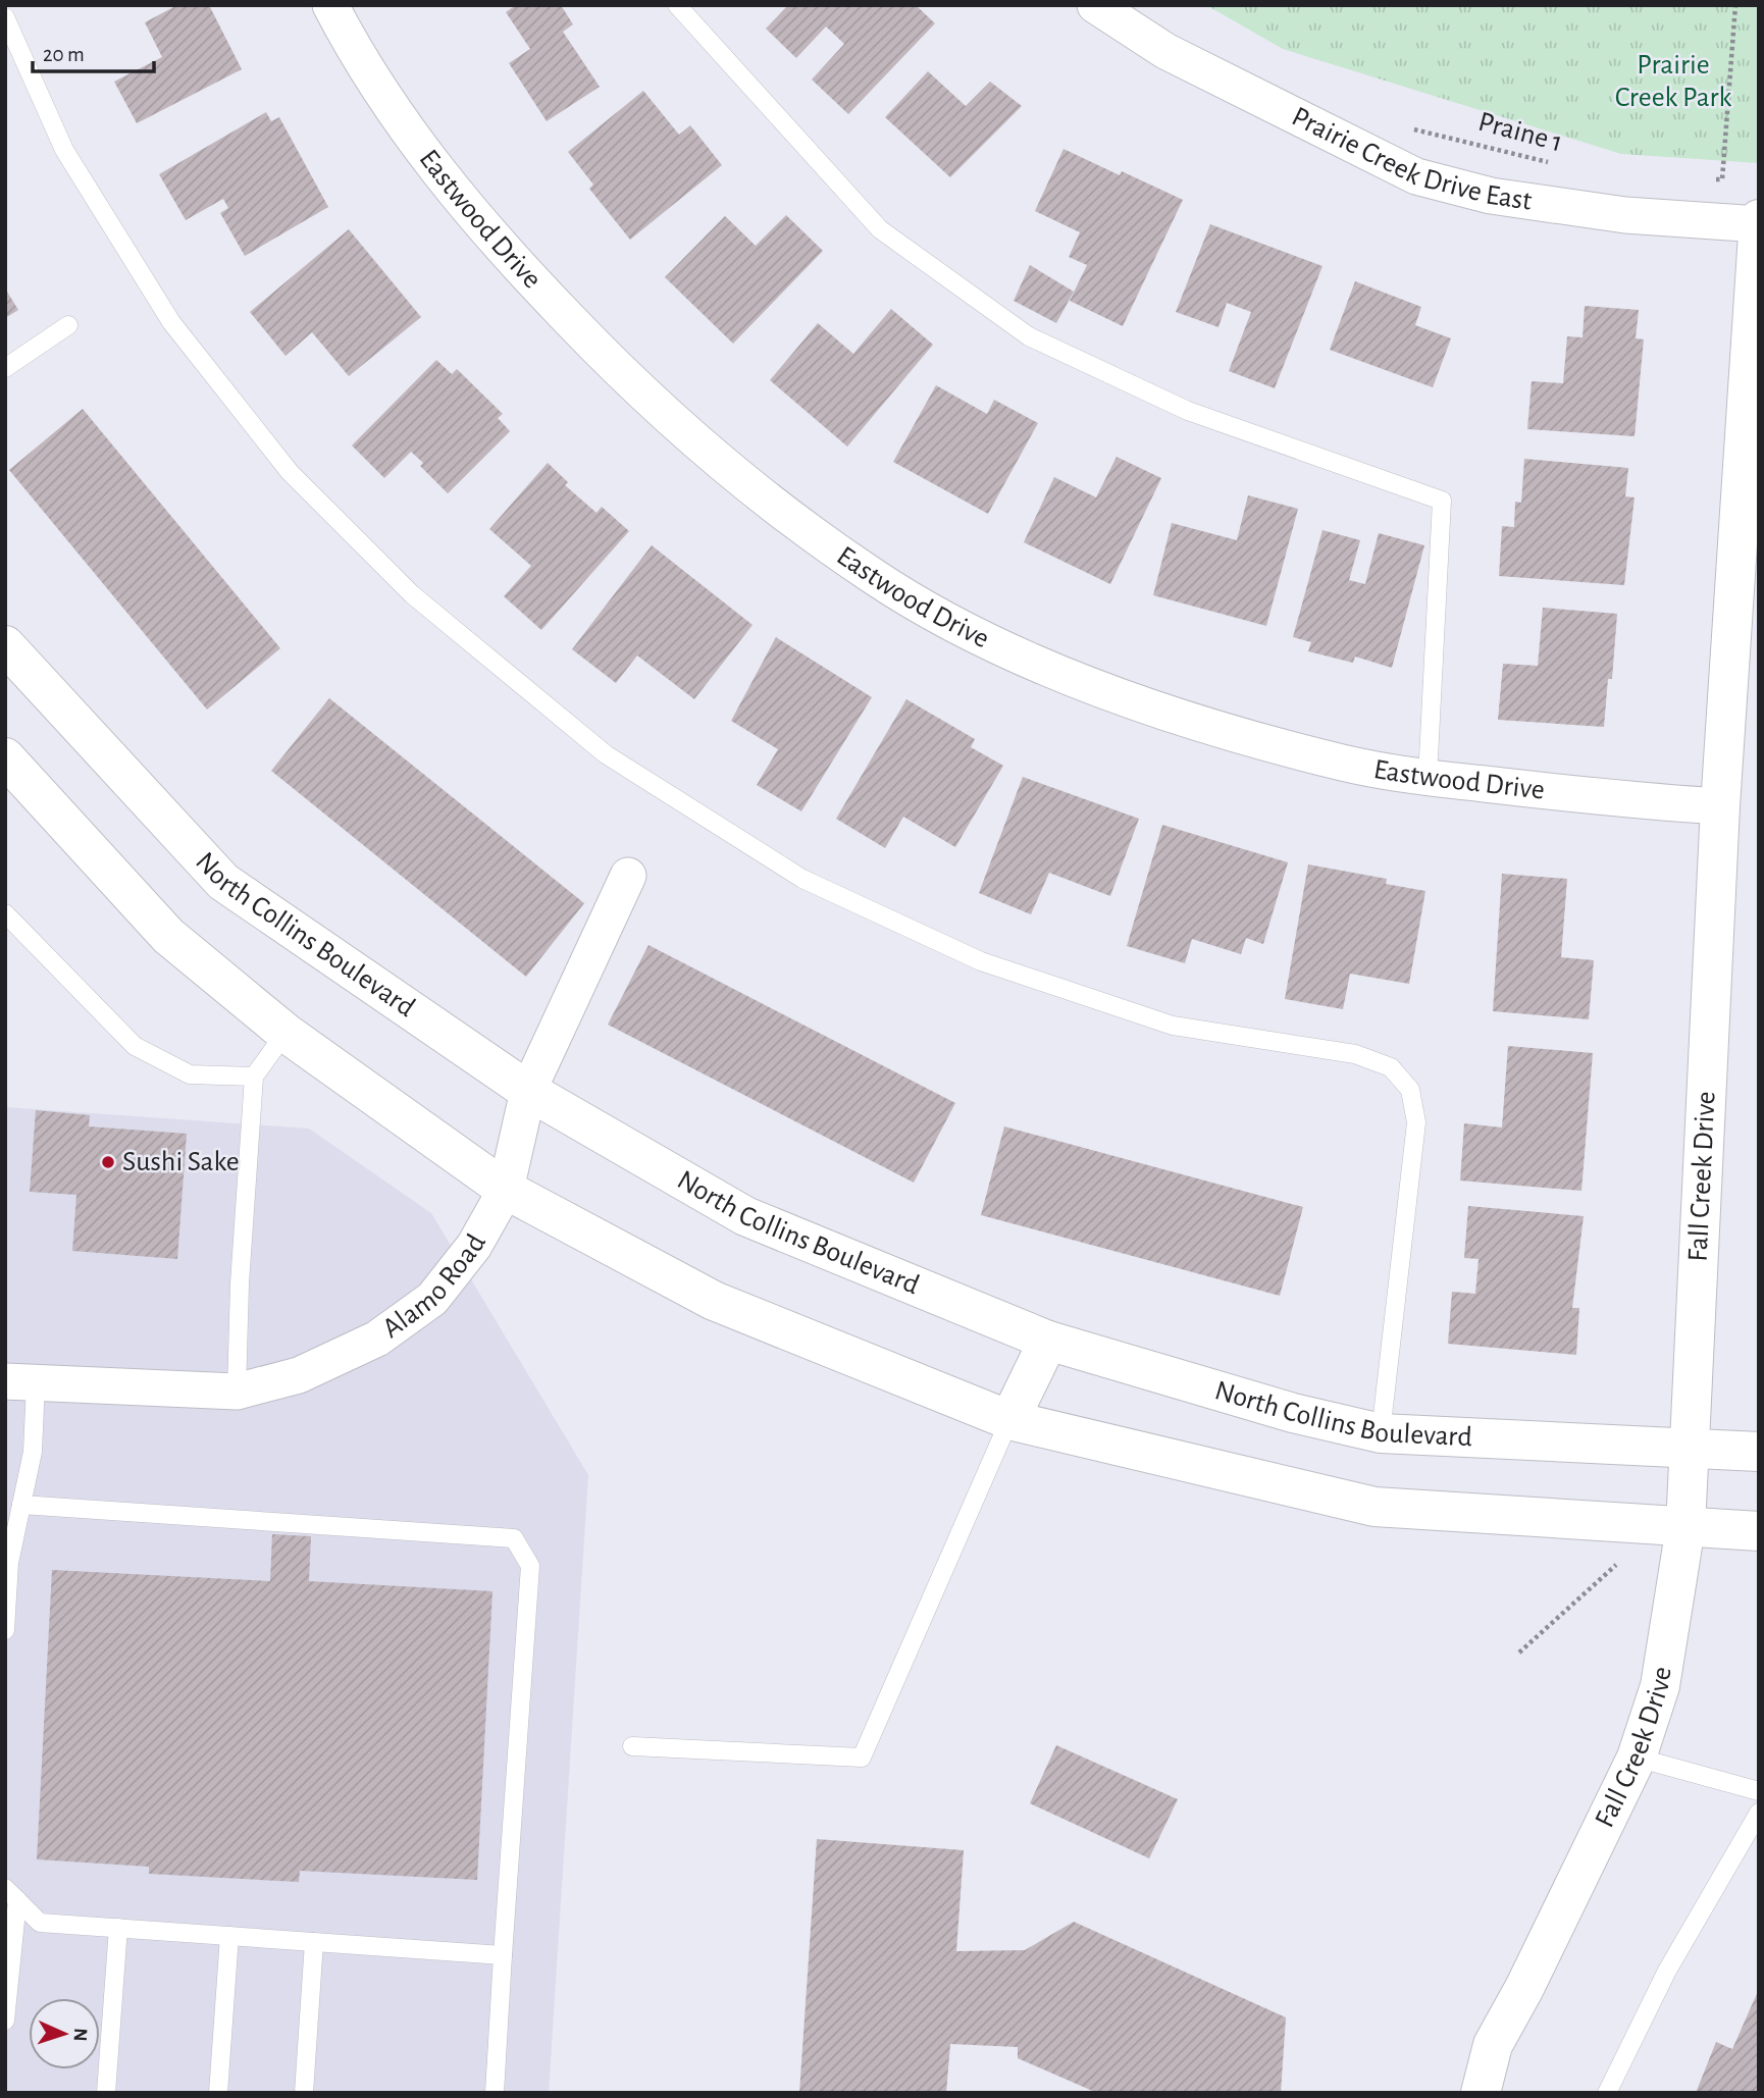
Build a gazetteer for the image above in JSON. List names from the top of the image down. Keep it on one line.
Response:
{"streets":{"main road":["North Collins Boulevard","Fall Creek Drive"],"street":["Prairie Creek Drive East","Eastwood Drive","Alamo Road"],"path":["Praine 1"]},"crossings":[["Prairie Creek Drive East","Fall Creek Drive"],["Eastwood Drive","Fall Creek Drive"],["North Collins Boulevard","Fall Creek Drive"],["North Collins Boulevard","Alamo Road"]],"parks":["Prairie Creek Park"],"places":["Sushi Sake"],"scale_bar":"20 m","north":"right"}
